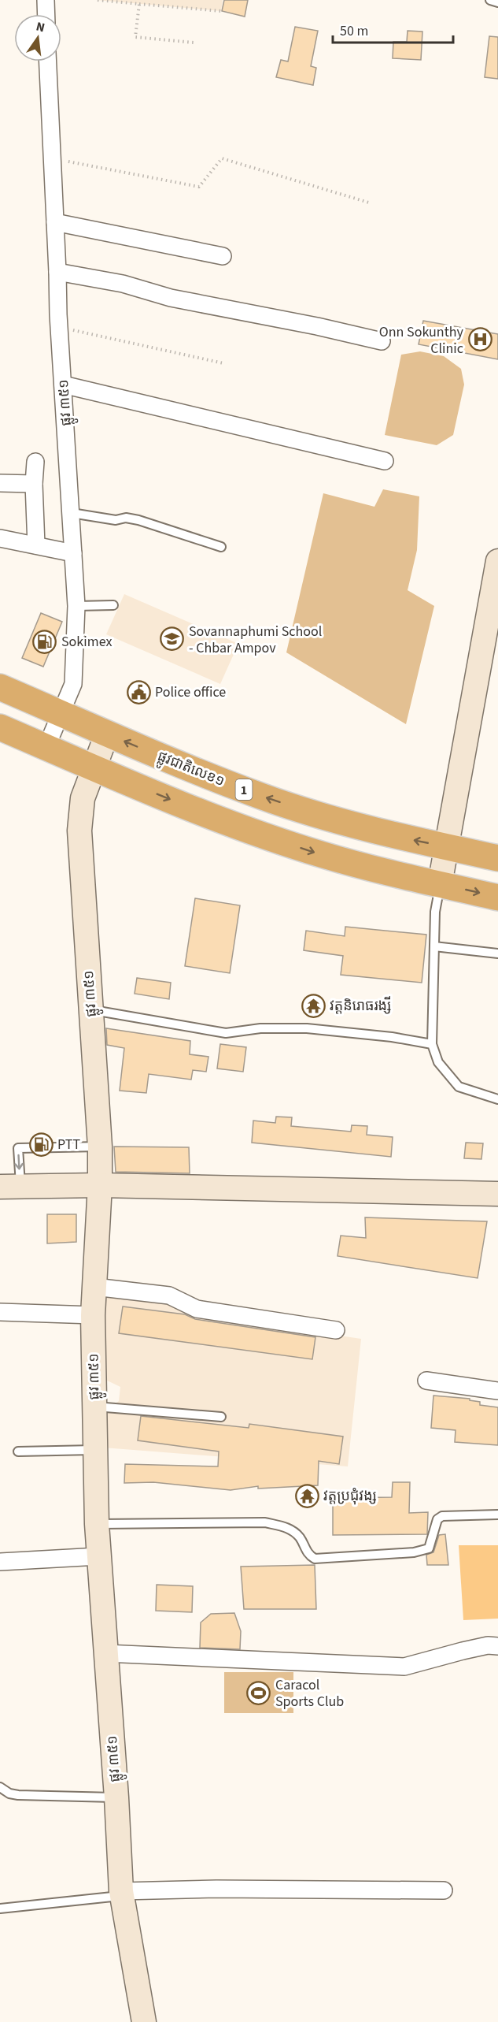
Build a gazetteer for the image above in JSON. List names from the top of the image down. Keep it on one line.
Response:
{"streets":{"highway":["ផ្លូវជាតិលេខ១","1"],"street":["ផ្លូវ ៣៥១"]},"crossings":[["ផ្លូវ ៣៥១","ផ្លូវជាតិលេខ១"]],"places":{"hospital":["Onn Sokunthy Clinic"],"school or university":["Sovannaphumi School - Chbar Ampov"],"fuel station":["Sokimex","PTT"],"public building":["Police office"],"temple":["វត្តនិរោធរង្សី","វត្តប្រជុំវង្ស"],"sports":["Caracol Sports Club"]},"scale_bar":"50 m","north":"top"}
